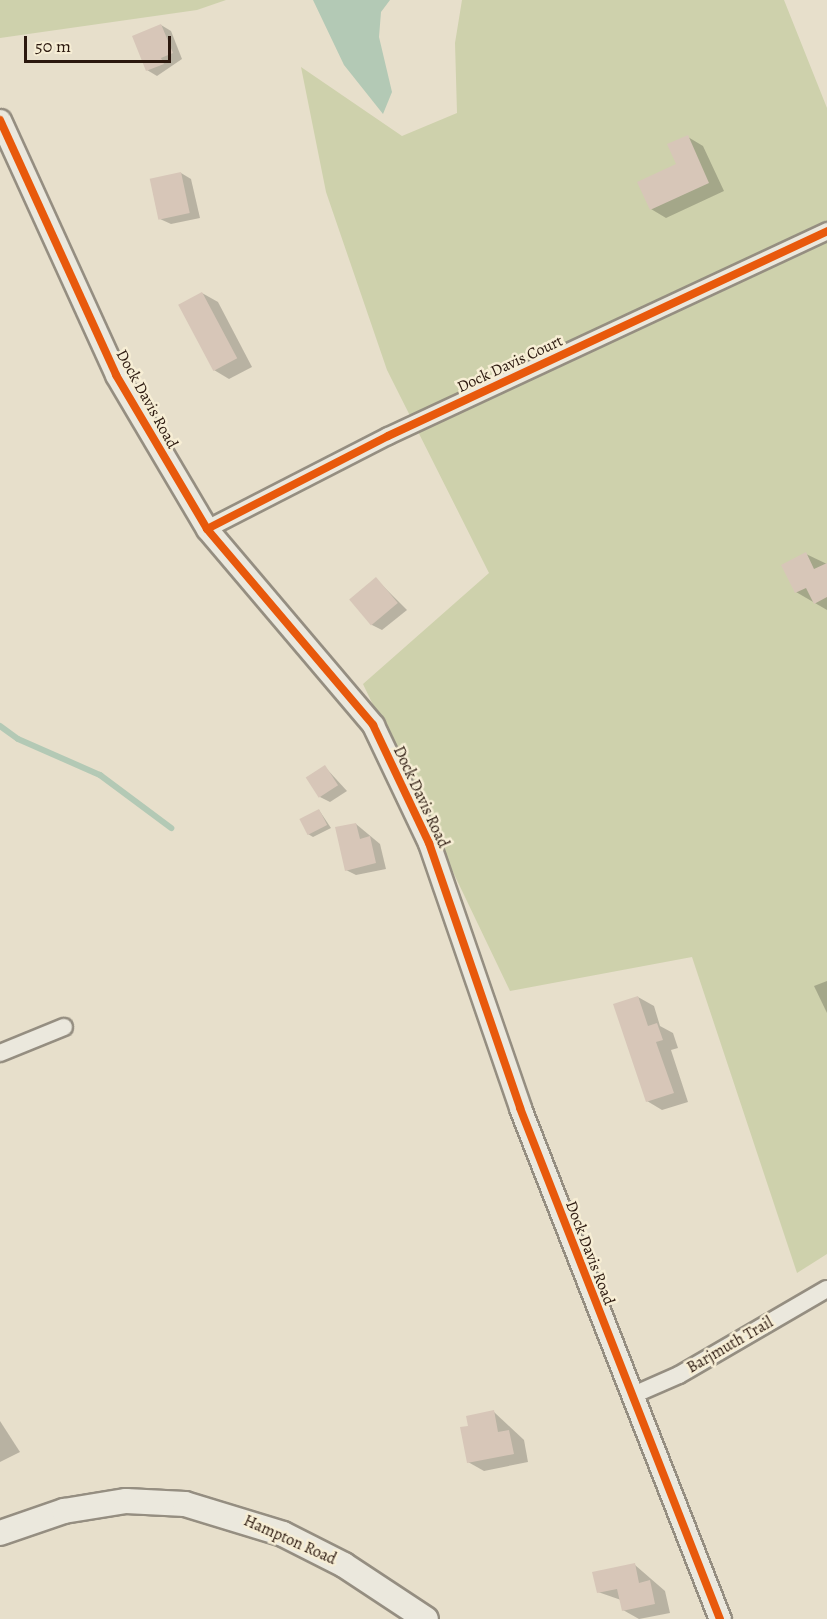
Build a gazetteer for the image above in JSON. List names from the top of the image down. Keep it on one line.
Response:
{"streets":{"main road":["Hampton Road"],"street":["Dock Davis Court","Dock Davis Road","Barjmuth Trail"]},"crossings":[["Dock Davis Court","Dock Davis Road"],["Dock Davis Road","Barjmuth Trail"]],"scale_bar":"50 m"}
